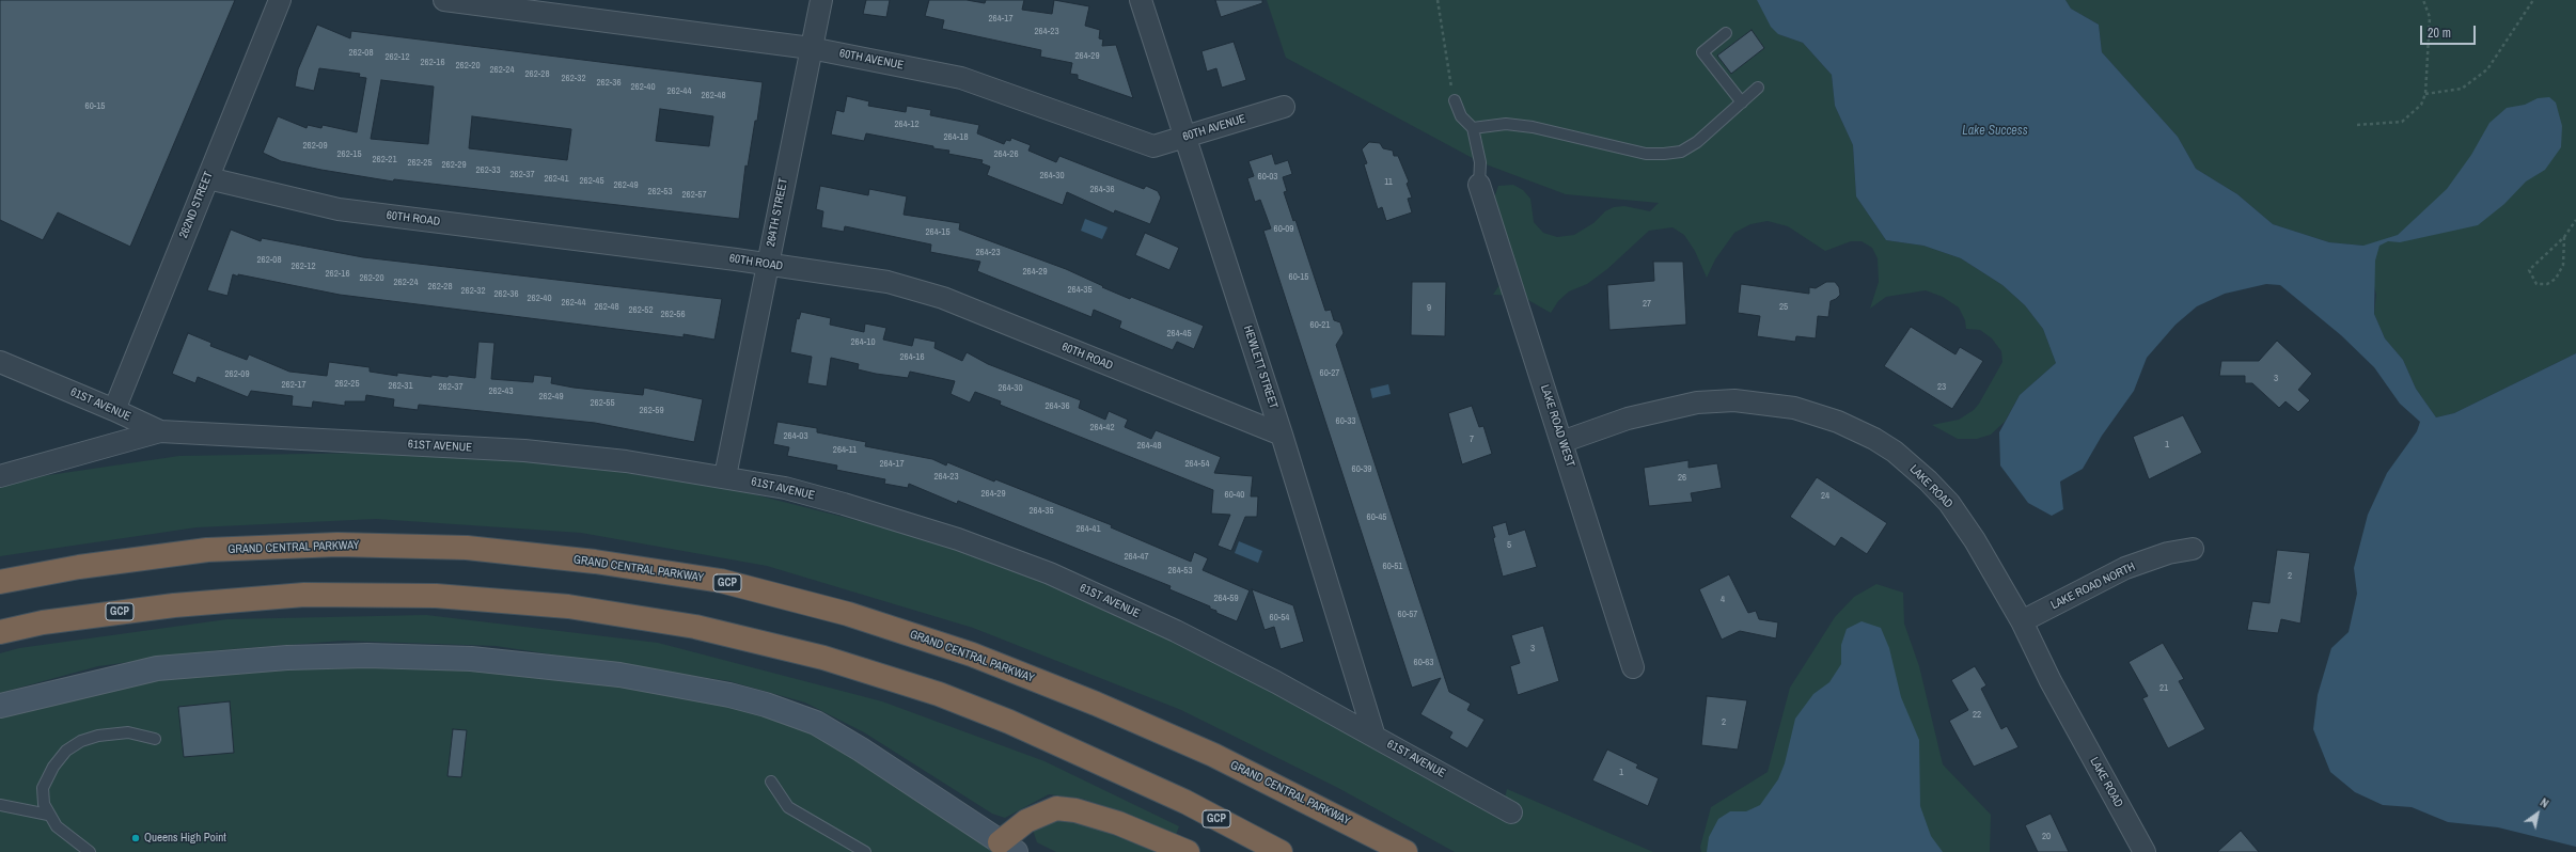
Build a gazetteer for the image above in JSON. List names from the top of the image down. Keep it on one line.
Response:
{"streets":{"highway":["GRAND CENTRAL PARKWAY","GCP"],"street":["60TH AVENUE","262ND STREET","264TH STREET","60TH ROAD","HEWLETT STREET","61ST AVENUE","LAKE ROAD WEST","LAKE ROAD","LAKE ROAD NORTH"]},"crossings":[["60TH AVENUE","264TH STREET"],["60TH AVENUE","HEWLETT STREET"],["262ND STREET","60TH ROAD"],["262ND STREET","61ST AVENUE"],["264TH STREET","60TH ROAD"],["264TH STREET","61ST AVENUE"],["60TH ROAD","HEWLETT STREET"],["HEWLETT STREET","61ST AVENUE"],["LAKE ROAD WEST","LAKE ROAD"],["LAKE ROAD","LAKE ROAD NORTH"]],"water":["Lake Success"],"places":["Queens High Point"],"house_numbers":["264-17","264-23","262-08","264-29","262-12","262-16","262-20","262-24","262-28","262-32","262-36","262-40","262-44","262-48","60-15","264-12","264-18","262-09","262-15","264-26","262-21","262-25","262-29","262-33","262-37","264-30","60-03","262-41","262-45","11","262-49","264-36","262-53","262-57","60-09","264-15","264-23","262-08","262-12","264-29","262-16","60-15","262-20","262-24","262-28","264-35","262-32","262-36","262-40","262-44","27","262-48","25","9","262-52","262-56","60-21","264-45","264-10","264-16","60-27","262-09","3","262-25","262-17","262-31","262-37","23","264-30","262-43","262-49","262-55","264-36","262-59","60-33","264-42","264-03","7","1","264-48","264-11","264-17","264-54","60-39","264-23","26","264-29","60-40","24","264-35","60-45","264-41","5","264-47","60-51","264-53","2","264-59","4","60-57","60-54","3","60-63","21","22","2","1","20"],"scale_bar":"20 m","north":"top right"}
